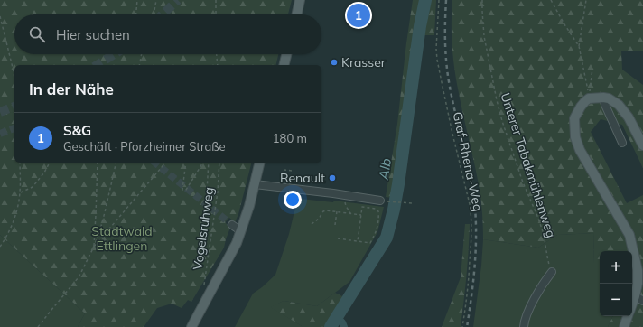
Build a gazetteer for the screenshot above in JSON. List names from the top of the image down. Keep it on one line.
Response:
{"streets":{"path":["Graf-Rhena-Weg","Unterer Tabakmühlenweg","Vogelsruhweg"]},"water":["Alb"],"parks":["Stadtwald Ettlingen"],"places":["Krasser","Renault"],"page":{"pins":"1","search":"Hier suchen","heading":"In der Nähe","list":[{"mark":"1","name":"S&G","note":"Geschäft · Pforzheimer Straße","value":"180 m"}],"map_buttons":["+","−"]}}
